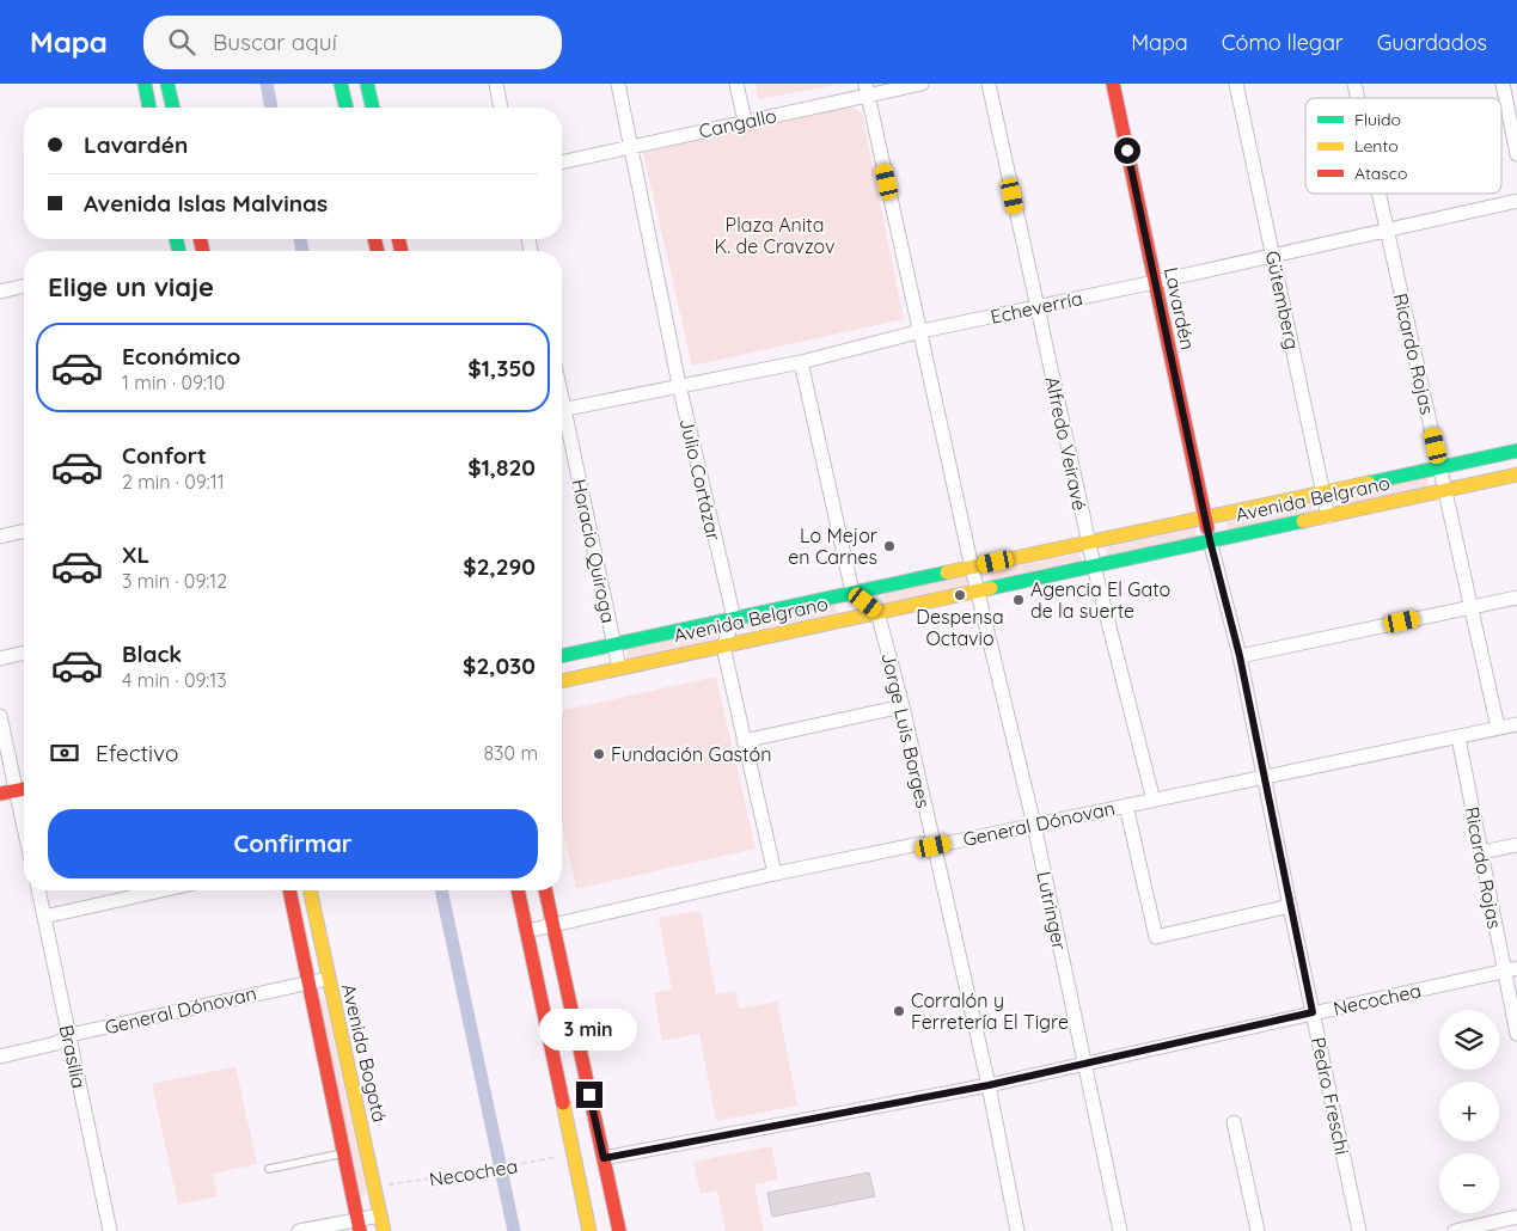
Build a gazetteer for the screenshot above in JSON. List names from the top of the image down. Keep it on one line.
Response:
{"streets":{"main road":["Lavardén","Avenida Belgrano","Avenida Bogotá"],"street":["Cangallo","Gütemberg","Echeverría","Ricardo Rojas","Alfredo Veiravé","Julio Cortázar","Horacio Quiroga","Jorge Luis Borges","General Dónovan","Lutringer","Necochea","Brasilia","Pedro Freschi"]},"crossings":[["Cangallo","Julio Cortázar"],["Gütemberg","Echeverría"],["Gütemberg","Avenida Belgrano"],["Echeverría","Lavardén"],["Echeverría","Ricardo Rojas"],["Echeverría","Alfredo Veiravé"],["Echeverría","Julio Cortázar"],["Lavardén","Avenida Belgrano"],["Lavardén","Pedro Freschi"],["Ricardo Rojas","Avenida Belgrano"],["Ricardo Rojas","General Dónovan"],["Ricardo Rojas","Necochea"],["Alfredo Veiravé","Avenida Belgrano"],["Alfredo Veiravé","General Dónovan"],["Julio Cortázar","Avenida Belgrano"],["Avenida Belgrano","Horacio Quiroga"],["Avenida Belgrano","Jorge Luis Borges"],["Avenida Belgrano","Lutringer"],["Avenida Belgrano","Pedro Freschi"],["Jorge Luis Borges","General Dónovan"],["Jorge Luis Borges","Necochea"],["General Dónovan","Lutringer"],["General Dónovan","Avenida Bogotá"],["General Dónovan","Brasilia"],["General Dónovan","Pedro Freschi"],["Lutringer","Necochea"],["Necochea","Avenida Bogotá"],["Necochea","Pedro Freschi"]],"parks":["Plaza Anita K. de Cravzov"],"places":["Lo Mejor en Carnes","Despensa Octavio","Agencia El Gato de la suerte","Fundación Gastón","Corralón y Ferretería El Tigre"],"legend":["Fluido","Lento","Atasco"],"page":{"header":"Mapa","search":"Buscar aquí","nav":["Mapa","Cómo llegar","Guardados"],"banner":["Lavardén","Avenida Islas Malvinas"],"heading":"Elige un viaje","list":[{"name":"Económico","note":"1 min · 09:10","value":"$1,350"},{"name":"Confort","note":"2 min · 09:11","value":"$1,820"},{"name":"XL","note":"3 min · 09:12","value":"$2,290"},{"name":"Black","note":"4 min · 09:13","value":"$2,030"}],"pay":["Efectivo","830 m"],"buttons":"Confirmar","bubble":"3 min","map_buttons":["+","−"]}}
